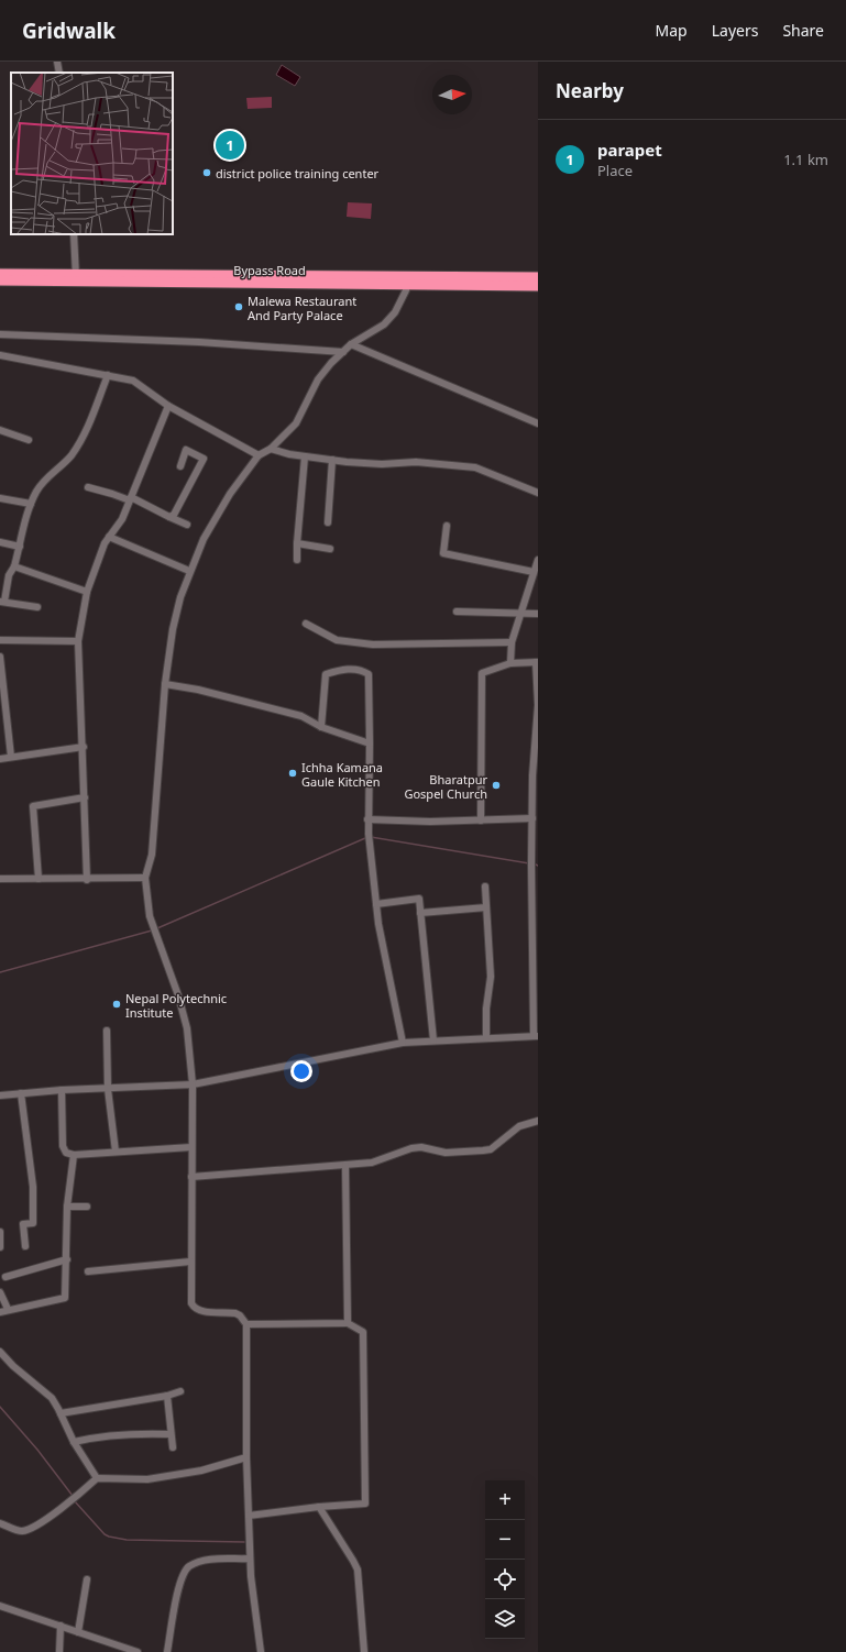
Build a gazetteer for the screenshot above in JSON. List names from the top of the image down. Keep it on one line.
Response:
{"streets":{"highway":["Bypass Road"]},"places":["district police training center","Malewa Restaurant And Party Palace","Ichha Kamana Gaule Kitchen","Bharatpur Gospel Church","Nepal Polytechnic Institute"],"north":"right","page":{"header":"Gridwalk","nav":["Map","Layers","Share"],"heading":"Nearby","list":[{"mark":"1","name":"parapet","note":"Place","value":"1.1 km"}],"pins":"1","map_buttons":["+","−"]}}
